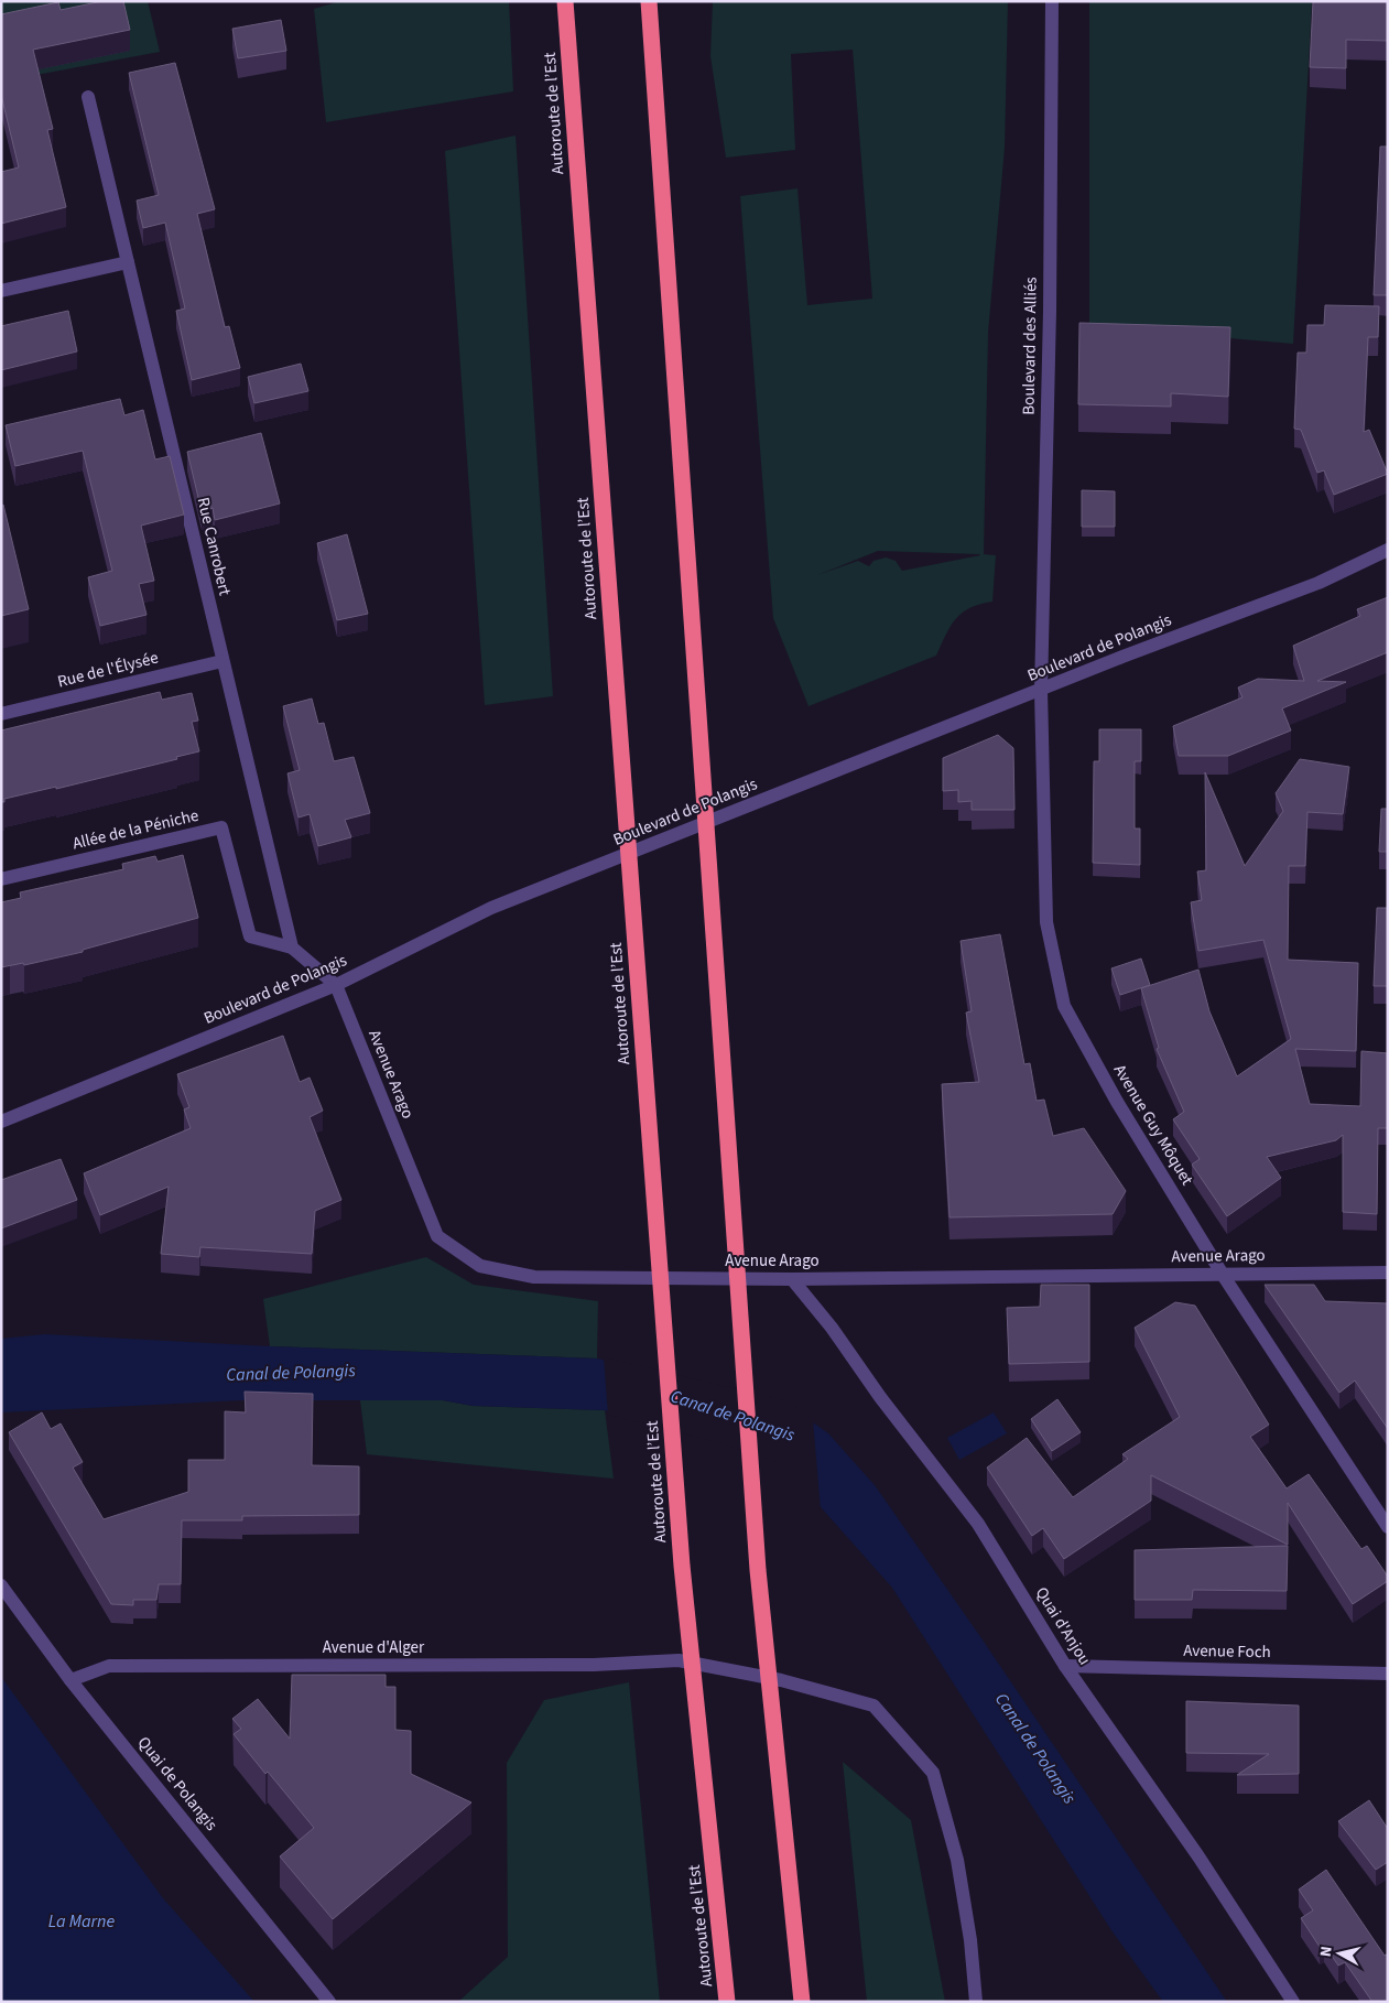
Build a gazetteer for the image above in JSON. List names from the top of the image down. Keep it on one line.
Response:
{"streets":{"highway":["Autoroute de l’Est"],"street":["Boulevard des Alliés","Rue Canrobert","Boulevard de Polangis","Rue de l'Élysée","Allée de la Péniche","Avenue Arago","Avenue Guy Môquet","Quai d'Anjou","Avenue d'Alger","Avenue Foch","Quai de Polangis"]},"crossings":[["Boulevard des Alliés","Boulevard de Polangis"],["Boulevard des Alliés","Avenue Guy Môquet"],["Rue Canrobert","Rue de l'Élysée"],["Rue Canrobert","Allée de la Péniche"],["Boulevard de Polangis","Avenue Arago"],["Boulevard de Polangis","Avenue Guy Môquet"],["Avenue Arago","Avenue Guy Môquet"],["Avenue Arago","Quai d'Anjou"],["Quai d'Anjou","Avenue Foch"],["Avenue d'Alger","Quai de Polangis"]],"water":["Canal de Polangis","La Marne"],"north":"left"}
